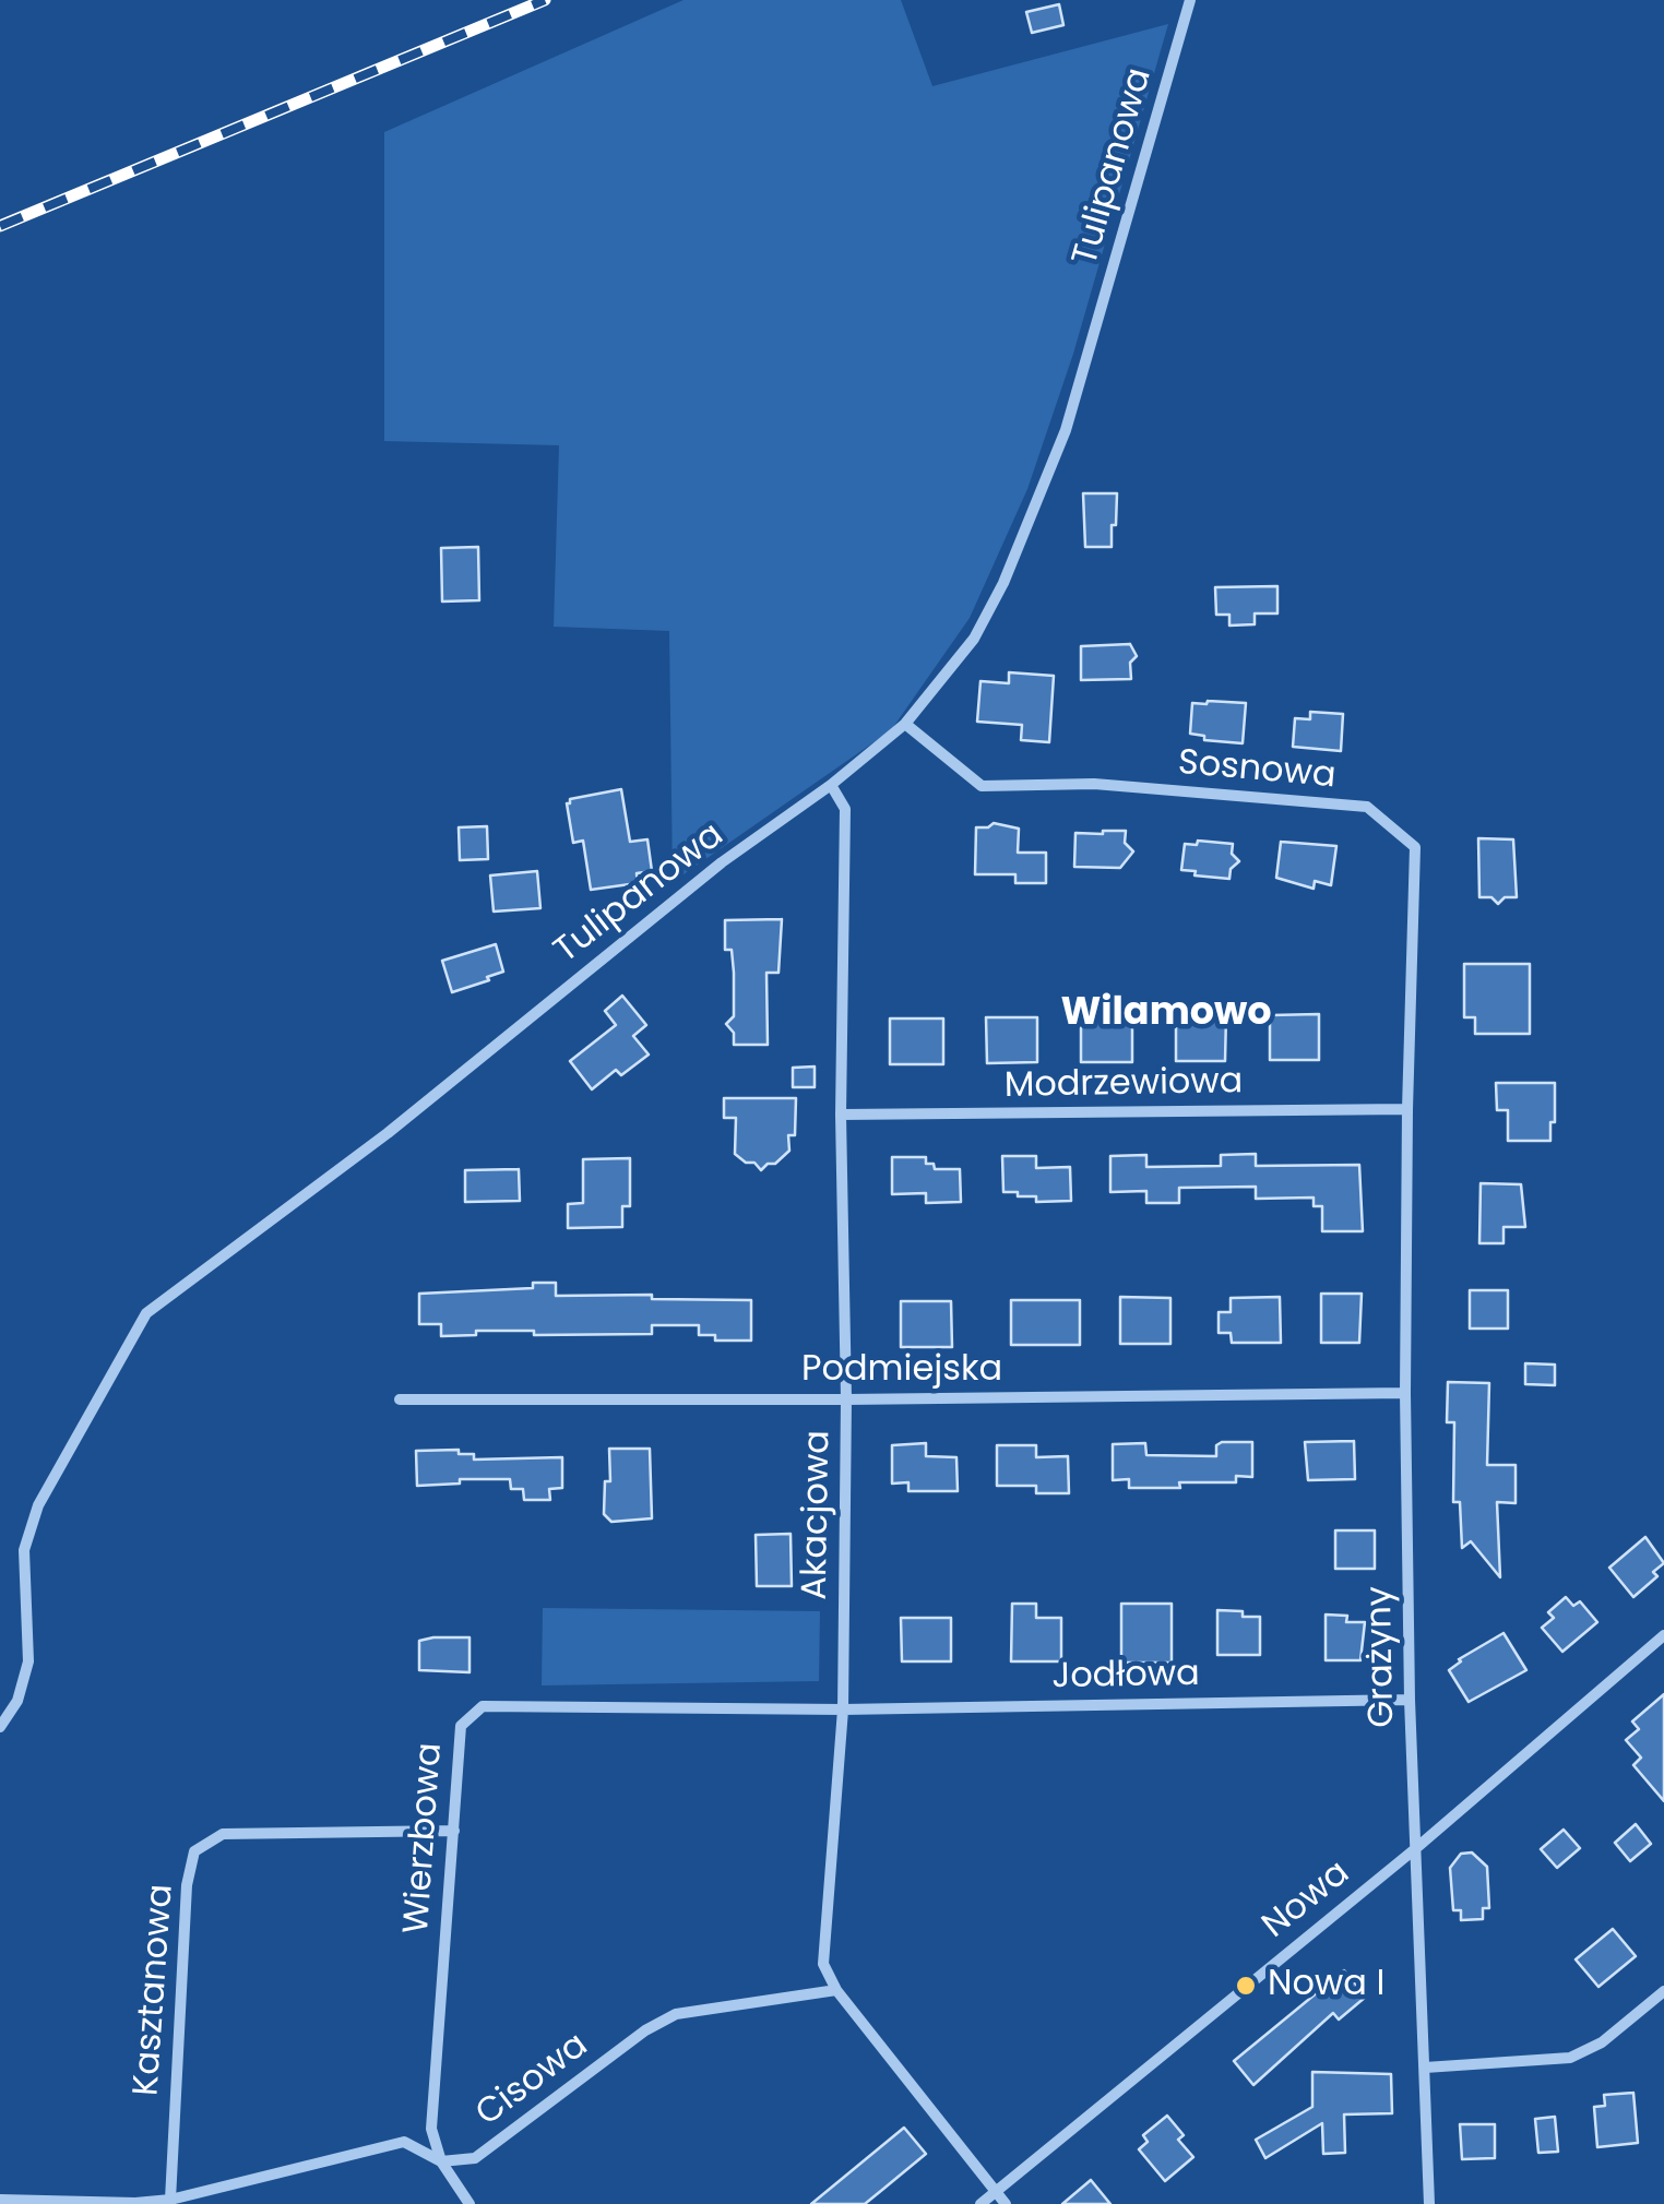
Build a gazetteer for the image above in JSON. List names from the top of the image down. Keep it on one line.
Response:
{"streets":{"street":["Tulipanowa","Sosnowa","Modrzewiowa","Podmiejska","Akacjowa","Grażyny","Jodłowa","Wierzbowa","Nowa","Kasztanowa","Cisowa"]},"crossings":[["Tulipanowa","Sosnowa"],["Tulipanowa","Akacjowa"],["Sosnowa","Modrzewiowa"],["Sosnowa","Grażyny"],["Modrzewiowa","Akacjowa"],["Modrzewiowa","Grażyny"],["Podmiejska","Akacjowa"],["Podmiejska","Grażyny"],["Akacjowa","Jodłowa"],["Akacjowa","Wierzbowa"],["Akacjowa","Nowa"],["Akacjowa","Cisowa"],["Grażyny","Jodłowa"],["Grażyny","Nowa"],["Jodłowa","Wierzbowa"],["Wierzbowa","Kasztanowa"],["Wierzbowa","Cisowa"]],"districts":["Wilamowo"],"places":["Nowa I"]}
